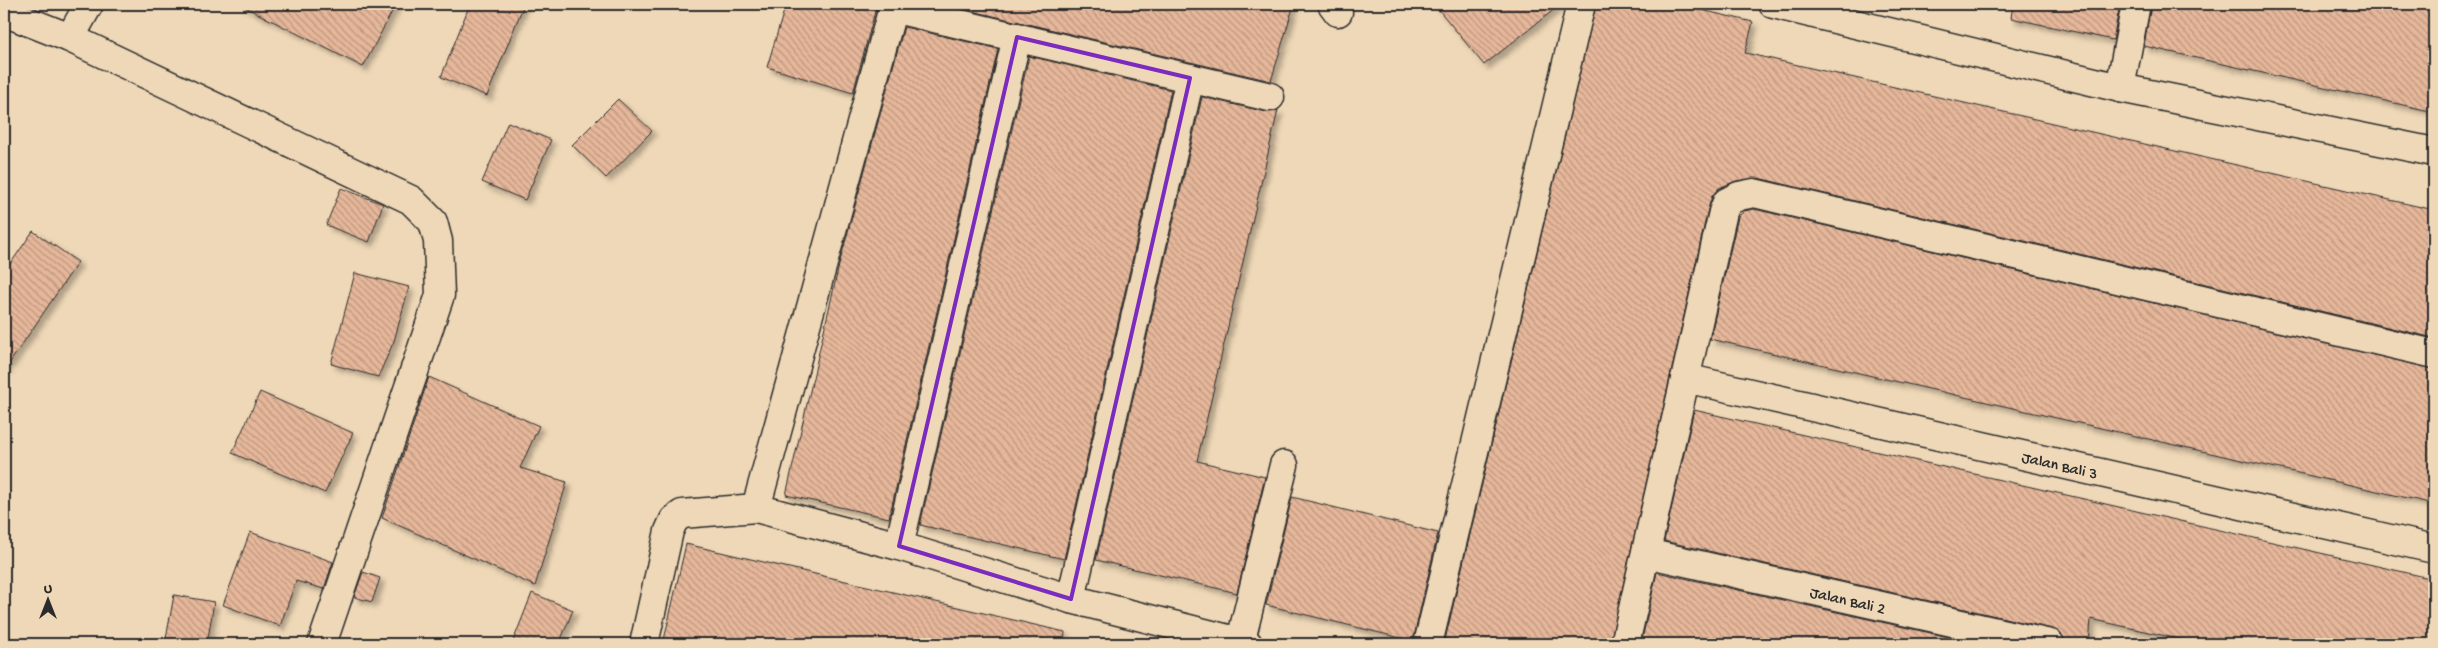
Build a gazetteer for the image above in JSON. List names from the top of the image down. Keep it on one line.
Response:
{"streets":{"street":["Jalan Bali 3","Jalan Bali 2"]},"north":"top"}
